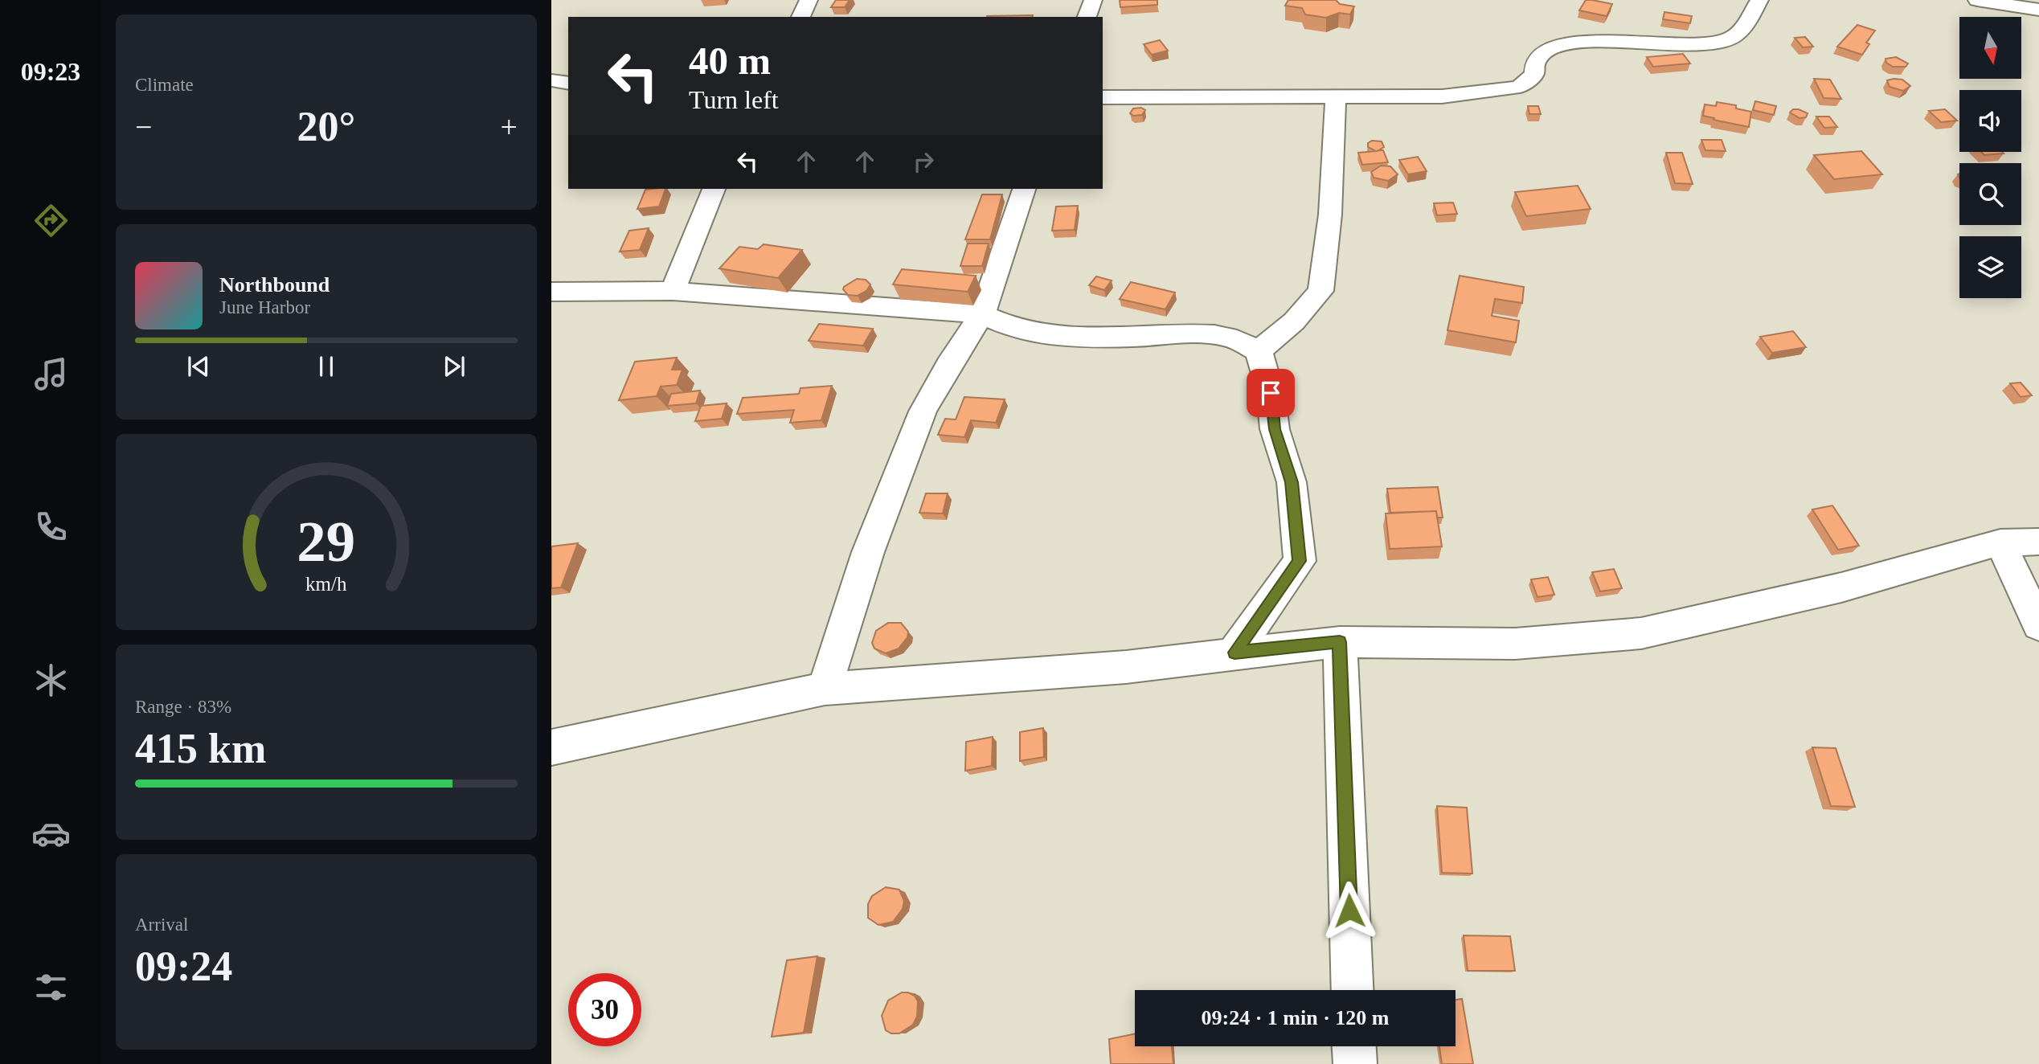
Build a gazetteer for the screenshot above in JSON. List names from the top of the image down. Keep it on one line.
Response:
{"north":"bottom","page":{"tabs":"09:23","tile":["Climate",["Range · 83%","415 km"],["Arrival","09:24"]],"turn":["40 m","Turn left"],"heat":["−","20°","+"],"song":["Northbound","June Harbor"],"limit":"30","trip":"09:24 · 1 min · 120 m","gauge":["29","km/h"]}}
